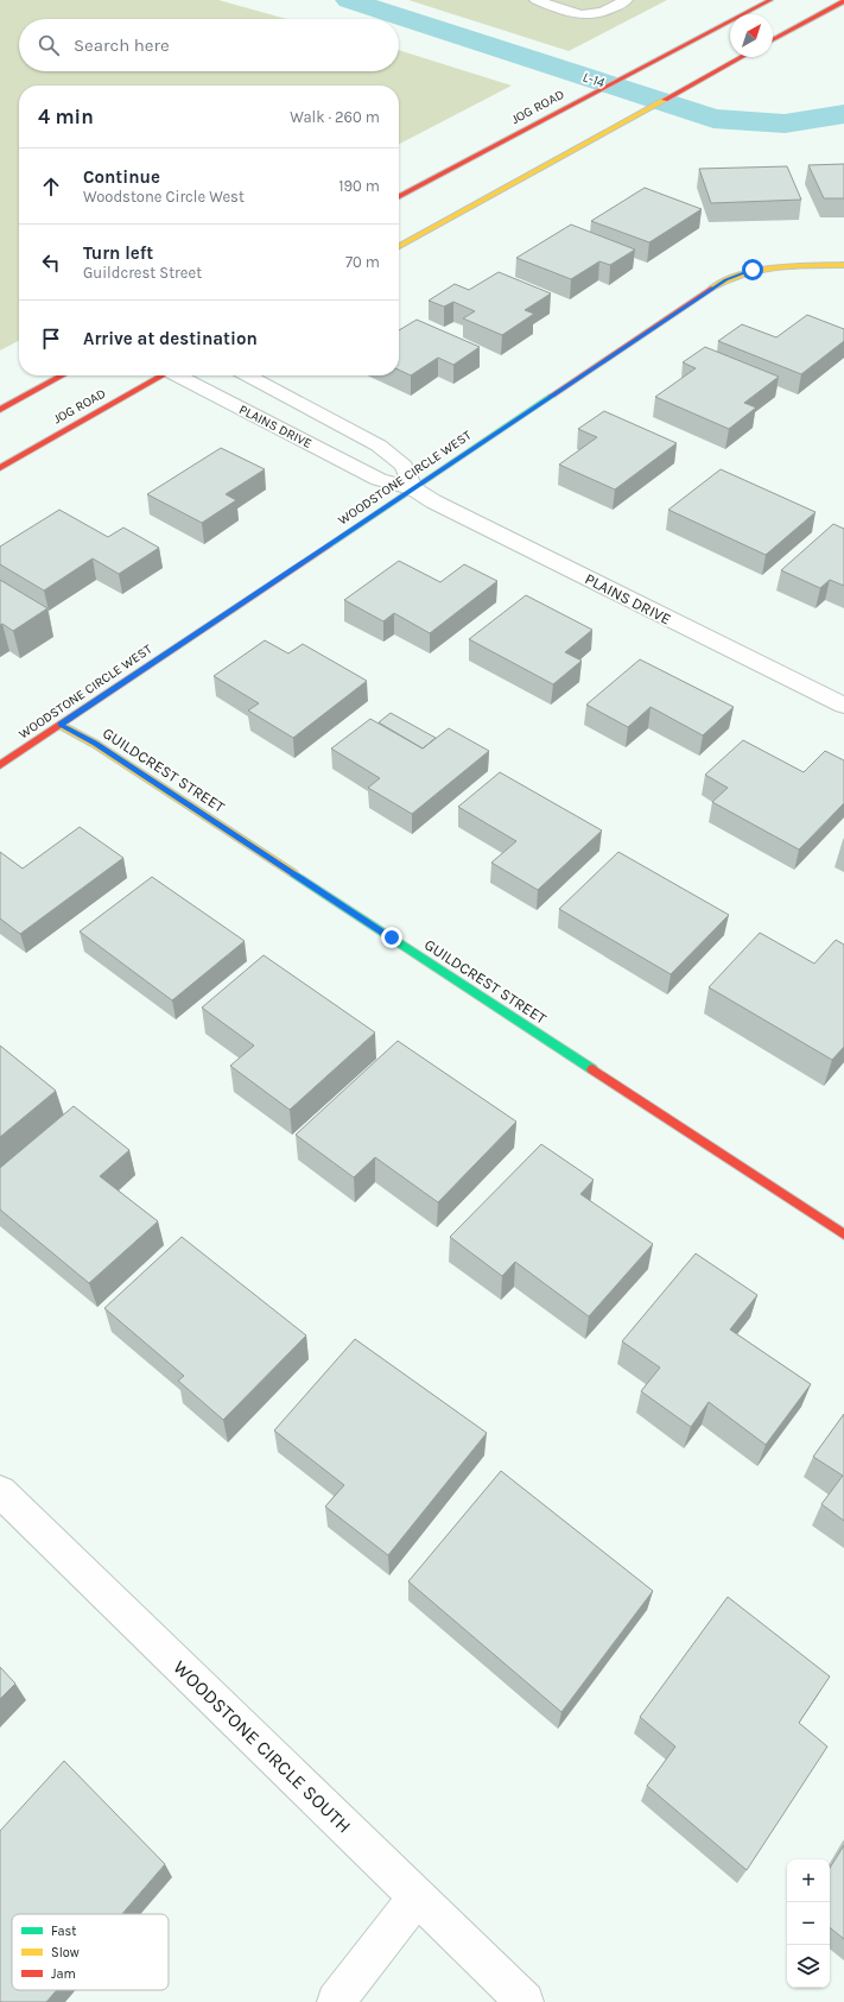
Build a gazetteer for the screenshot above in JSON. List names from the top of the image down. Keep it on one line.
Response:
{"streets":{"main road":["JOG ROAD","WOODSTONE CIRCLE WEST","GUILDCREST STREET"],"street":["PLAINS DRIVE","WOODSTONE CIRCLE SOUTH"]},"crossings":[["PLAINS DRIVE","WOODSTONE CIRCLE WEST"],["WOODSTONE CIRCLE WEST","GUILDCREST STREET"]],"water":["L-14"],"legend":["Fast","Slow","Jam"],"north":"top right","page":{"search":"Search here","heading":["4 min","Walk · 260 m"],"list":[["Continue","Woodstone Circle West","190 m"],["Turn left","Guildcrest Street","70 m"],"Arrive at destination"],"map_buttons":["+","−"]}}
